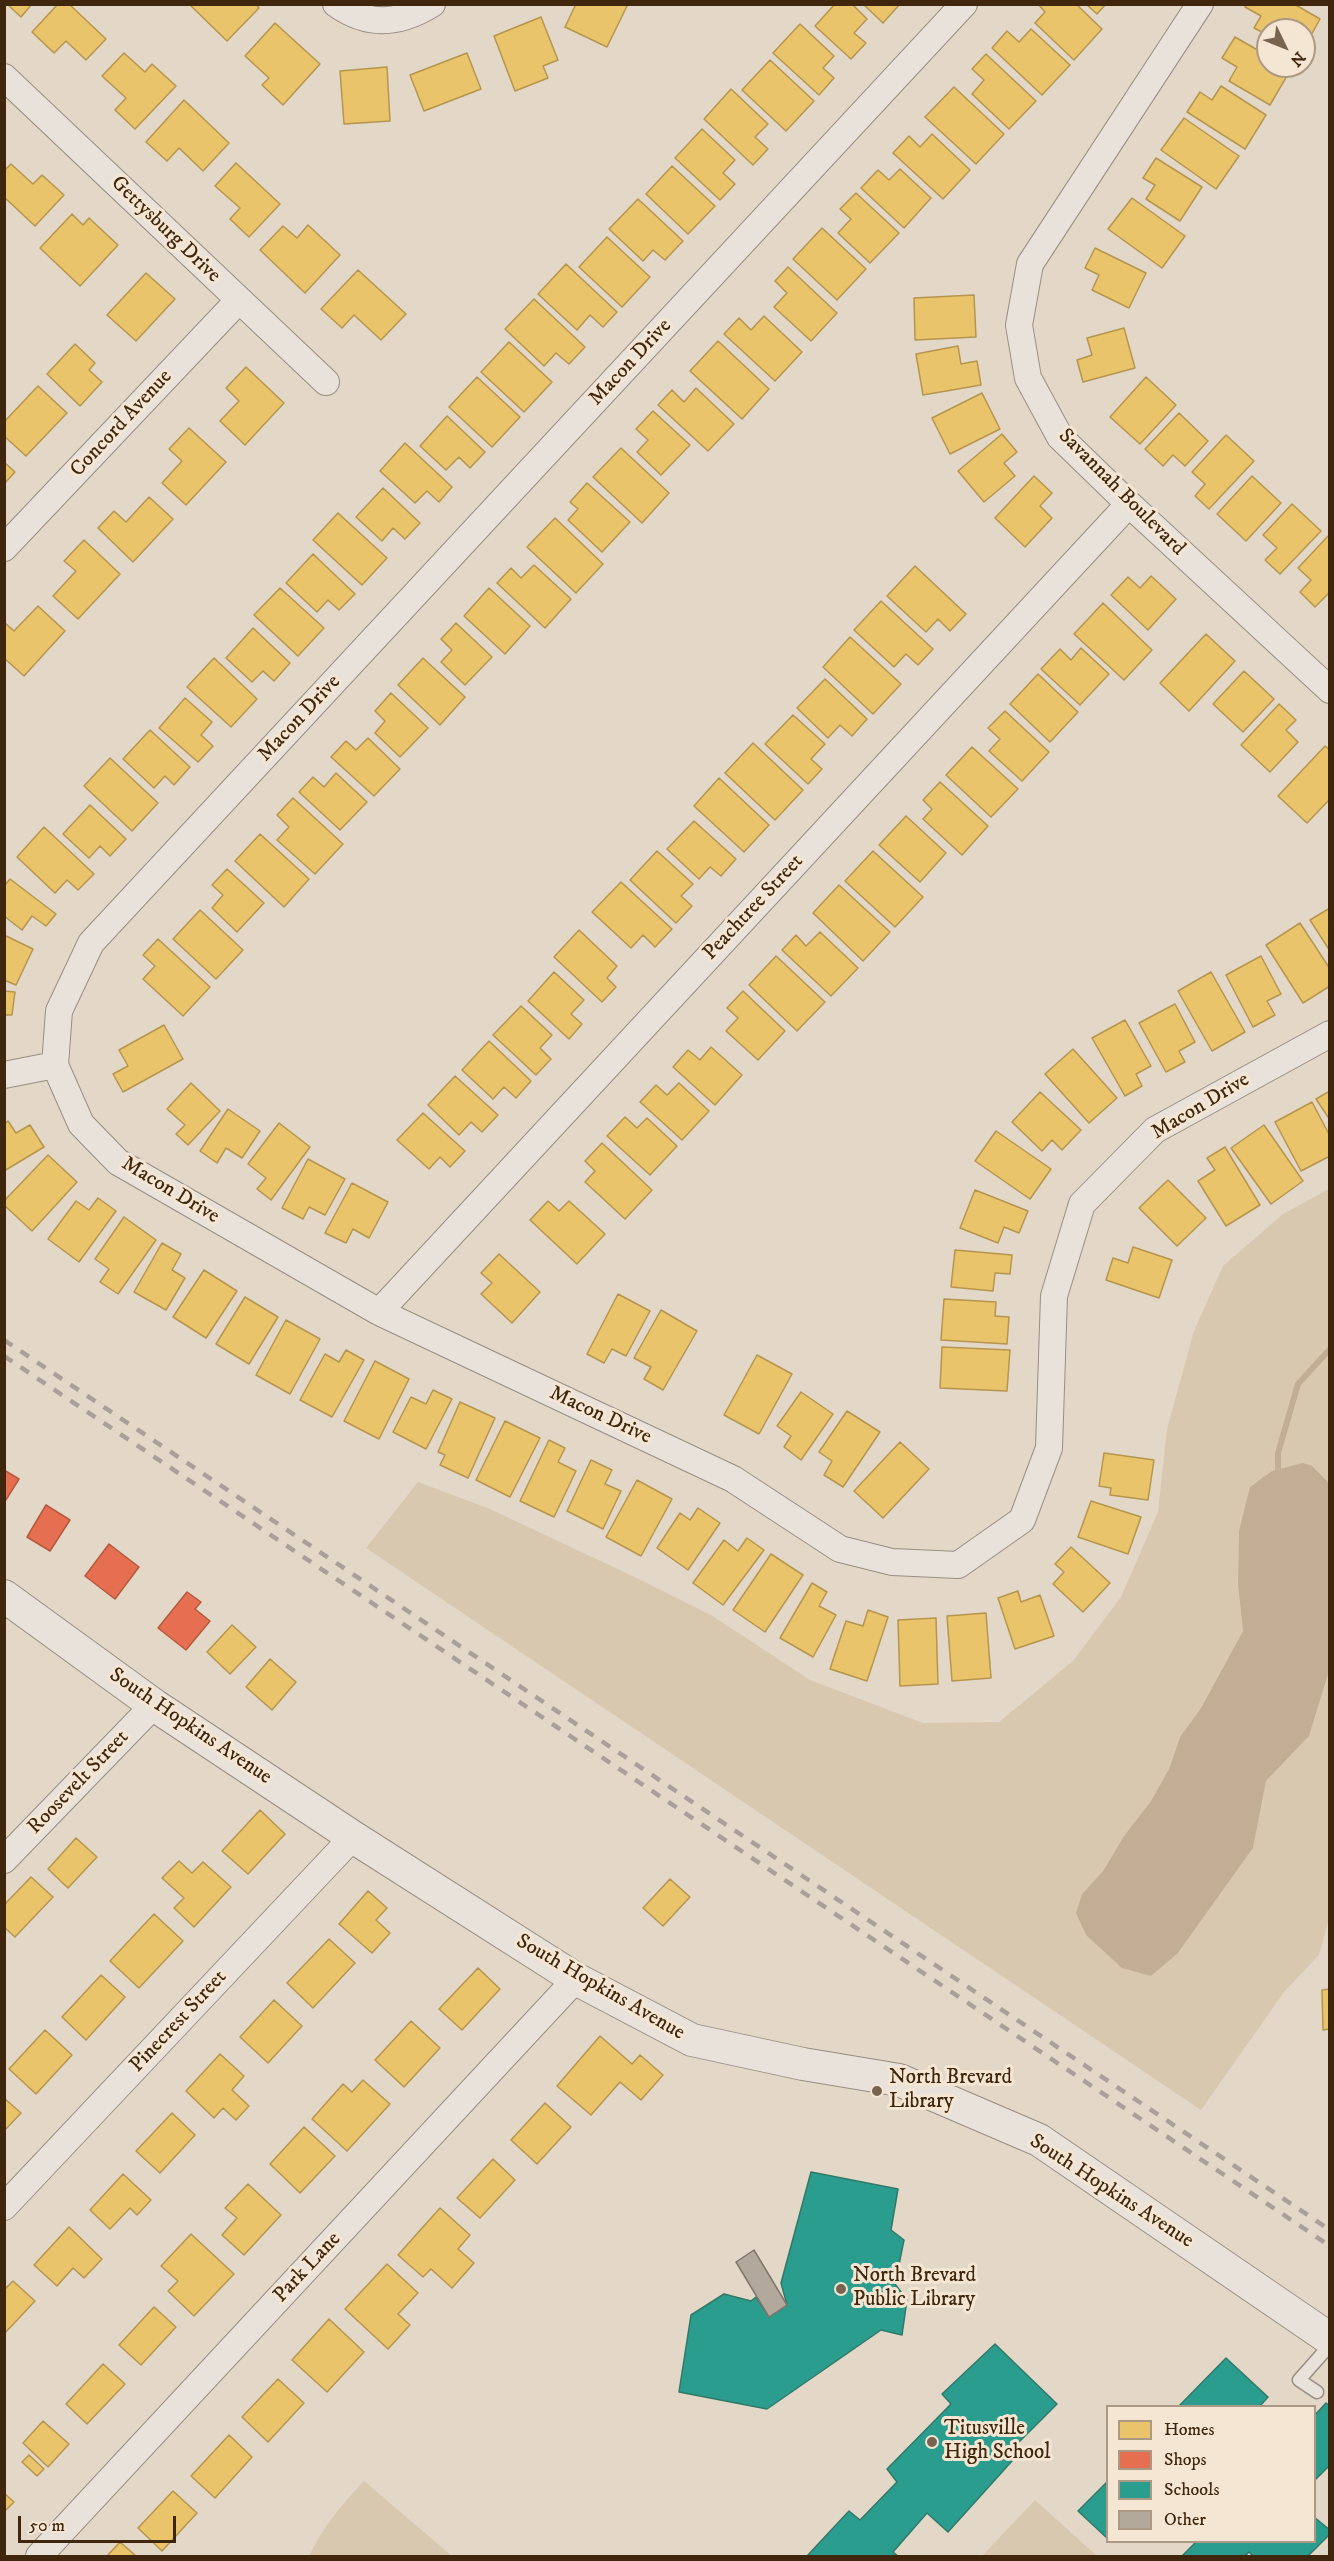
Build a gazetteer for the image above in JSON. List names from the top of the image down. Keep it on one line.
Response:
{"streets":{"street":["Gettysburg Drive","Macon Drive","Concord Avenue","Savannah Boulevard","Peachtree Street","South Hopkins Avenue","Roosevelt Street","Pinecrest Street","Park Lane"]},"crossings":[["Gettysburg Drive","Concord Avenue"],["Macon Drive","Peachtree Street"],["Savannah Boulevard","Peachtree Street"],["South Hopkins Avenue","Roosevelt Street"],["South Hopkins Avenue","Pinecrest Street"],["South Hopkins Avenue","Park Lane"]],"places":["North Brevard Library","North Brevard Public Library","Titusville High School"],"legend":["Homes","Shops","Schools","Other"],"scale_bar":"50 m","north":"bottom right"}
